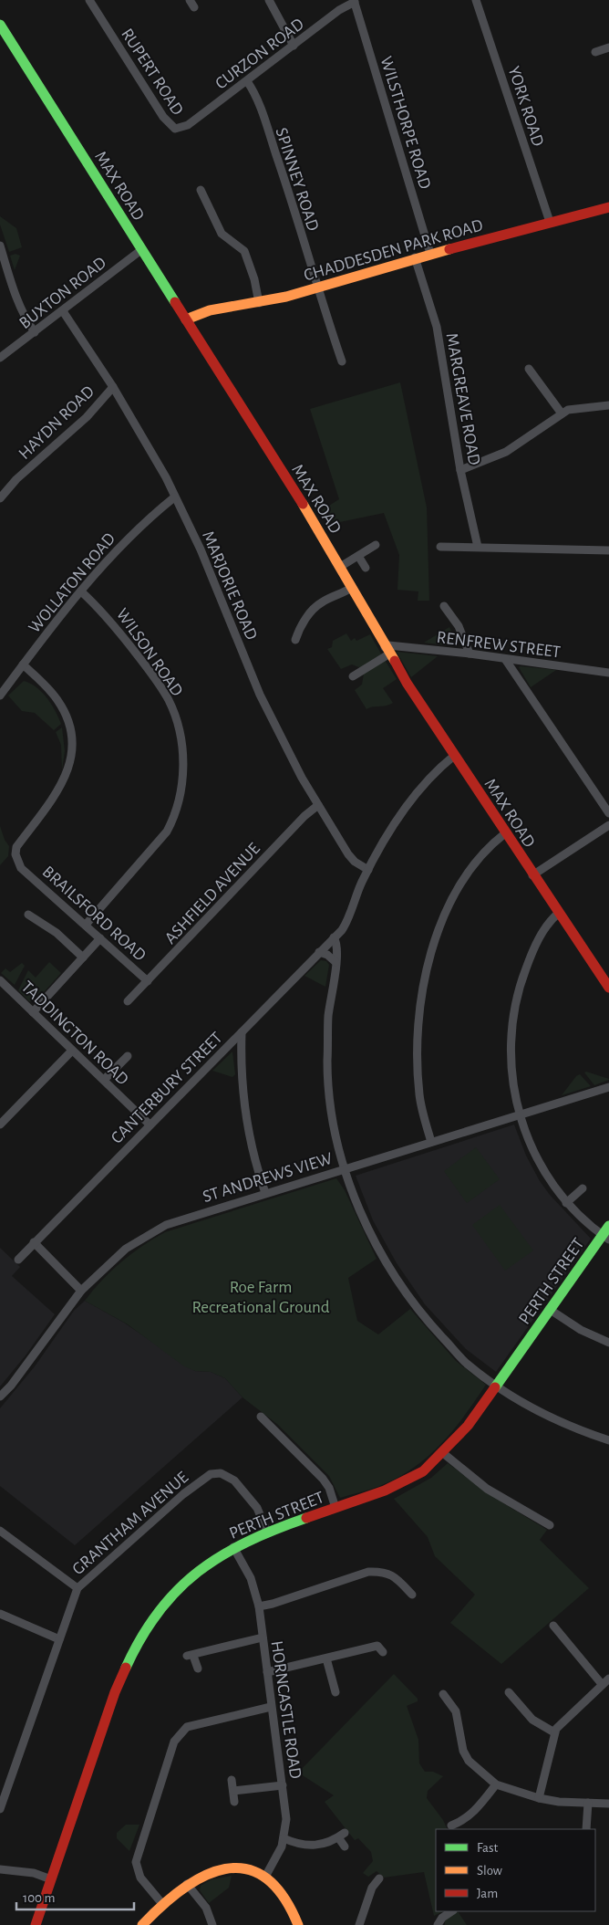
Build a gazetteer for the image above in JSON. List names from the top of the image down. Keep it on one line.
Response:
{"streets":{"street":["CURZON ROAD","RUPERT ROAD","YORK ROAD","WILSTHORPE ROAD","SPINNEY ROAD","MAX ROAD","CHADDESDEN PARK ROAD","BUXTON ROAD","MARGREAVE ROAD","HAYDN ROAD","WOLLATON ROAD","MARJORIE ROAD","RENFREW STREET","WILSON ROAD","ASHFIELD AVENUE","BRAILSFORD ROAD","TADDINGTON ROAD","CANTERBURY STREET","ST ANDREWS VIEW","PERTH STREET","GRANTHAM AVENUE","HORNCASTLE ROAD"]},"crossings":[["CURZON ROAD","RUPERT ROAD"],["CURZON ROAD","WILSTHORPE ROAD"],["CURZON ROAD","SPINNEY ROAD"],["YORK ROAD","CHADDESDEN PARK ROAD"],["WILSTHORPE ROAD","CHADDESDEN PARK ROAD"],["SPINNEY ROAD","CHADDESDEN PARK ROAD"],["MAX ROAD","CHADDESDEN PARK ROAD"],["MAX ROAD","BUXTON ROAD"],["MAX ROAD","RENFREW STREET"],["MAX ROAD","CANTERBURY STREET"],["CHADDESDEN PARK ROAD","MARGREAVE ROAD"],["BUXTON ROAD","MARJORIE ROAD"],["HAYDN ROAD","MARJORIE ROAD"],["WOLLATON ROAD","MARJORIE ROAD"],["WOLLATON ROAD","WILSON ROAD"],["WOLLATON ROAD","BRAILSFORD ROAD"],["MARJORIE ROAD","ASHFIELD AVENUE"],["MARJORIE ROAD","CANTERBURY STREET"],["WILSON ROAD","BRAILSFORD ROAD"],["ASHFIELD AVENUE","BRAILSFORD ROAD"],["TADDINGTON ROAD","CANTERBURY STREET"],["PERTH STREET","GRANTHAM AVENUE"],["PERTH STREET","HORNCASTLE ROAD"]],"parks":["Roe Farm Recreational Ground"],"legend":["Fast","Slow","Jam"],"scale_bar":"100 m"}
